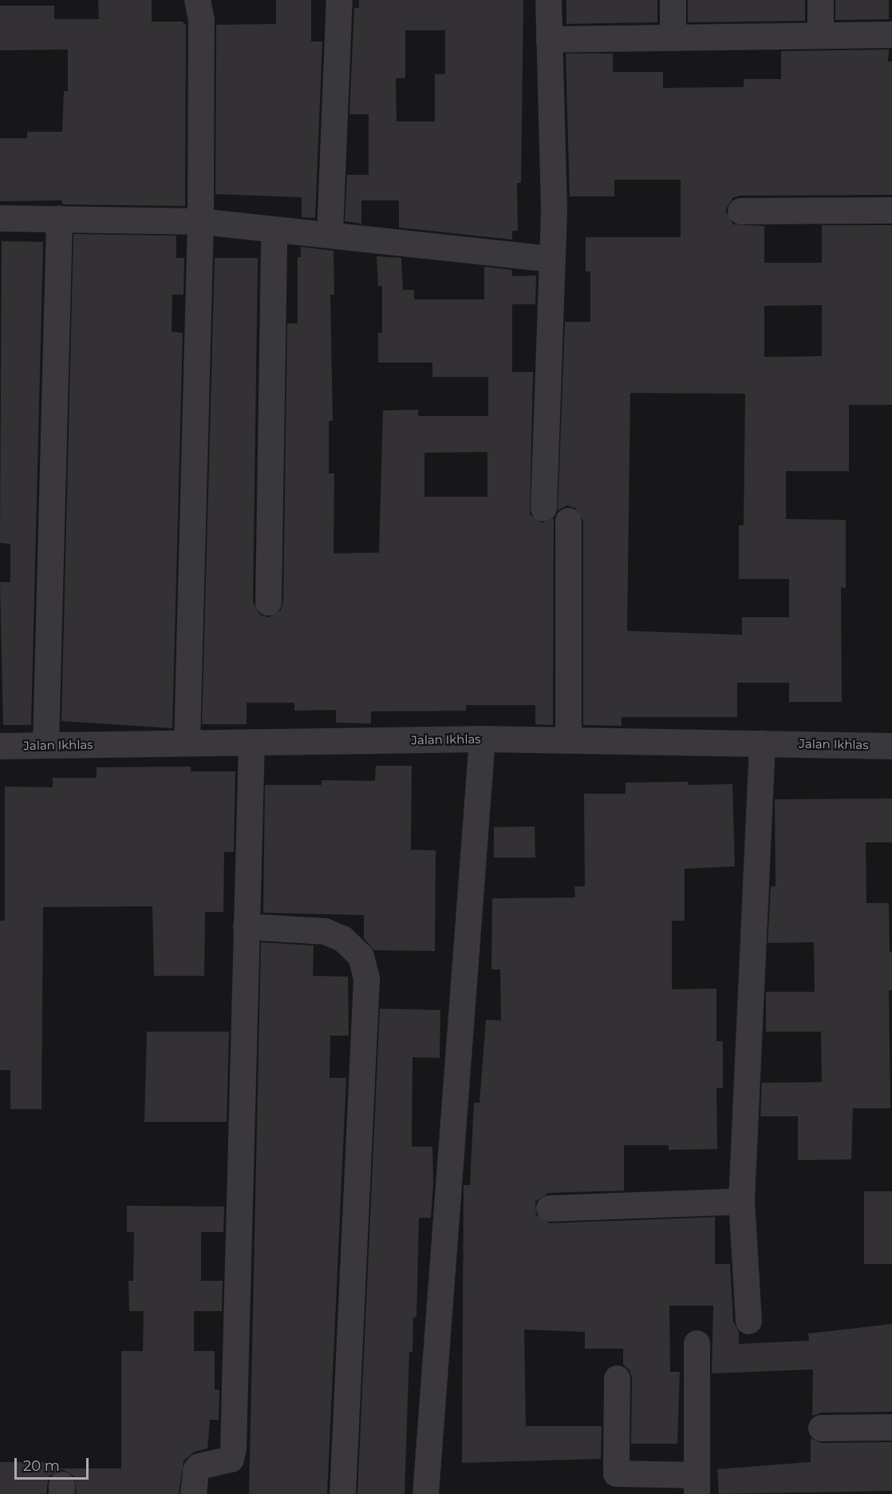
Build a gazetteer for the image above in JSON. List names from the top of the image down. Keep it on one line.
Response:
{"streets":{"street":["Jalan Ikhlas"]},"scale_bar":"20 m"}
